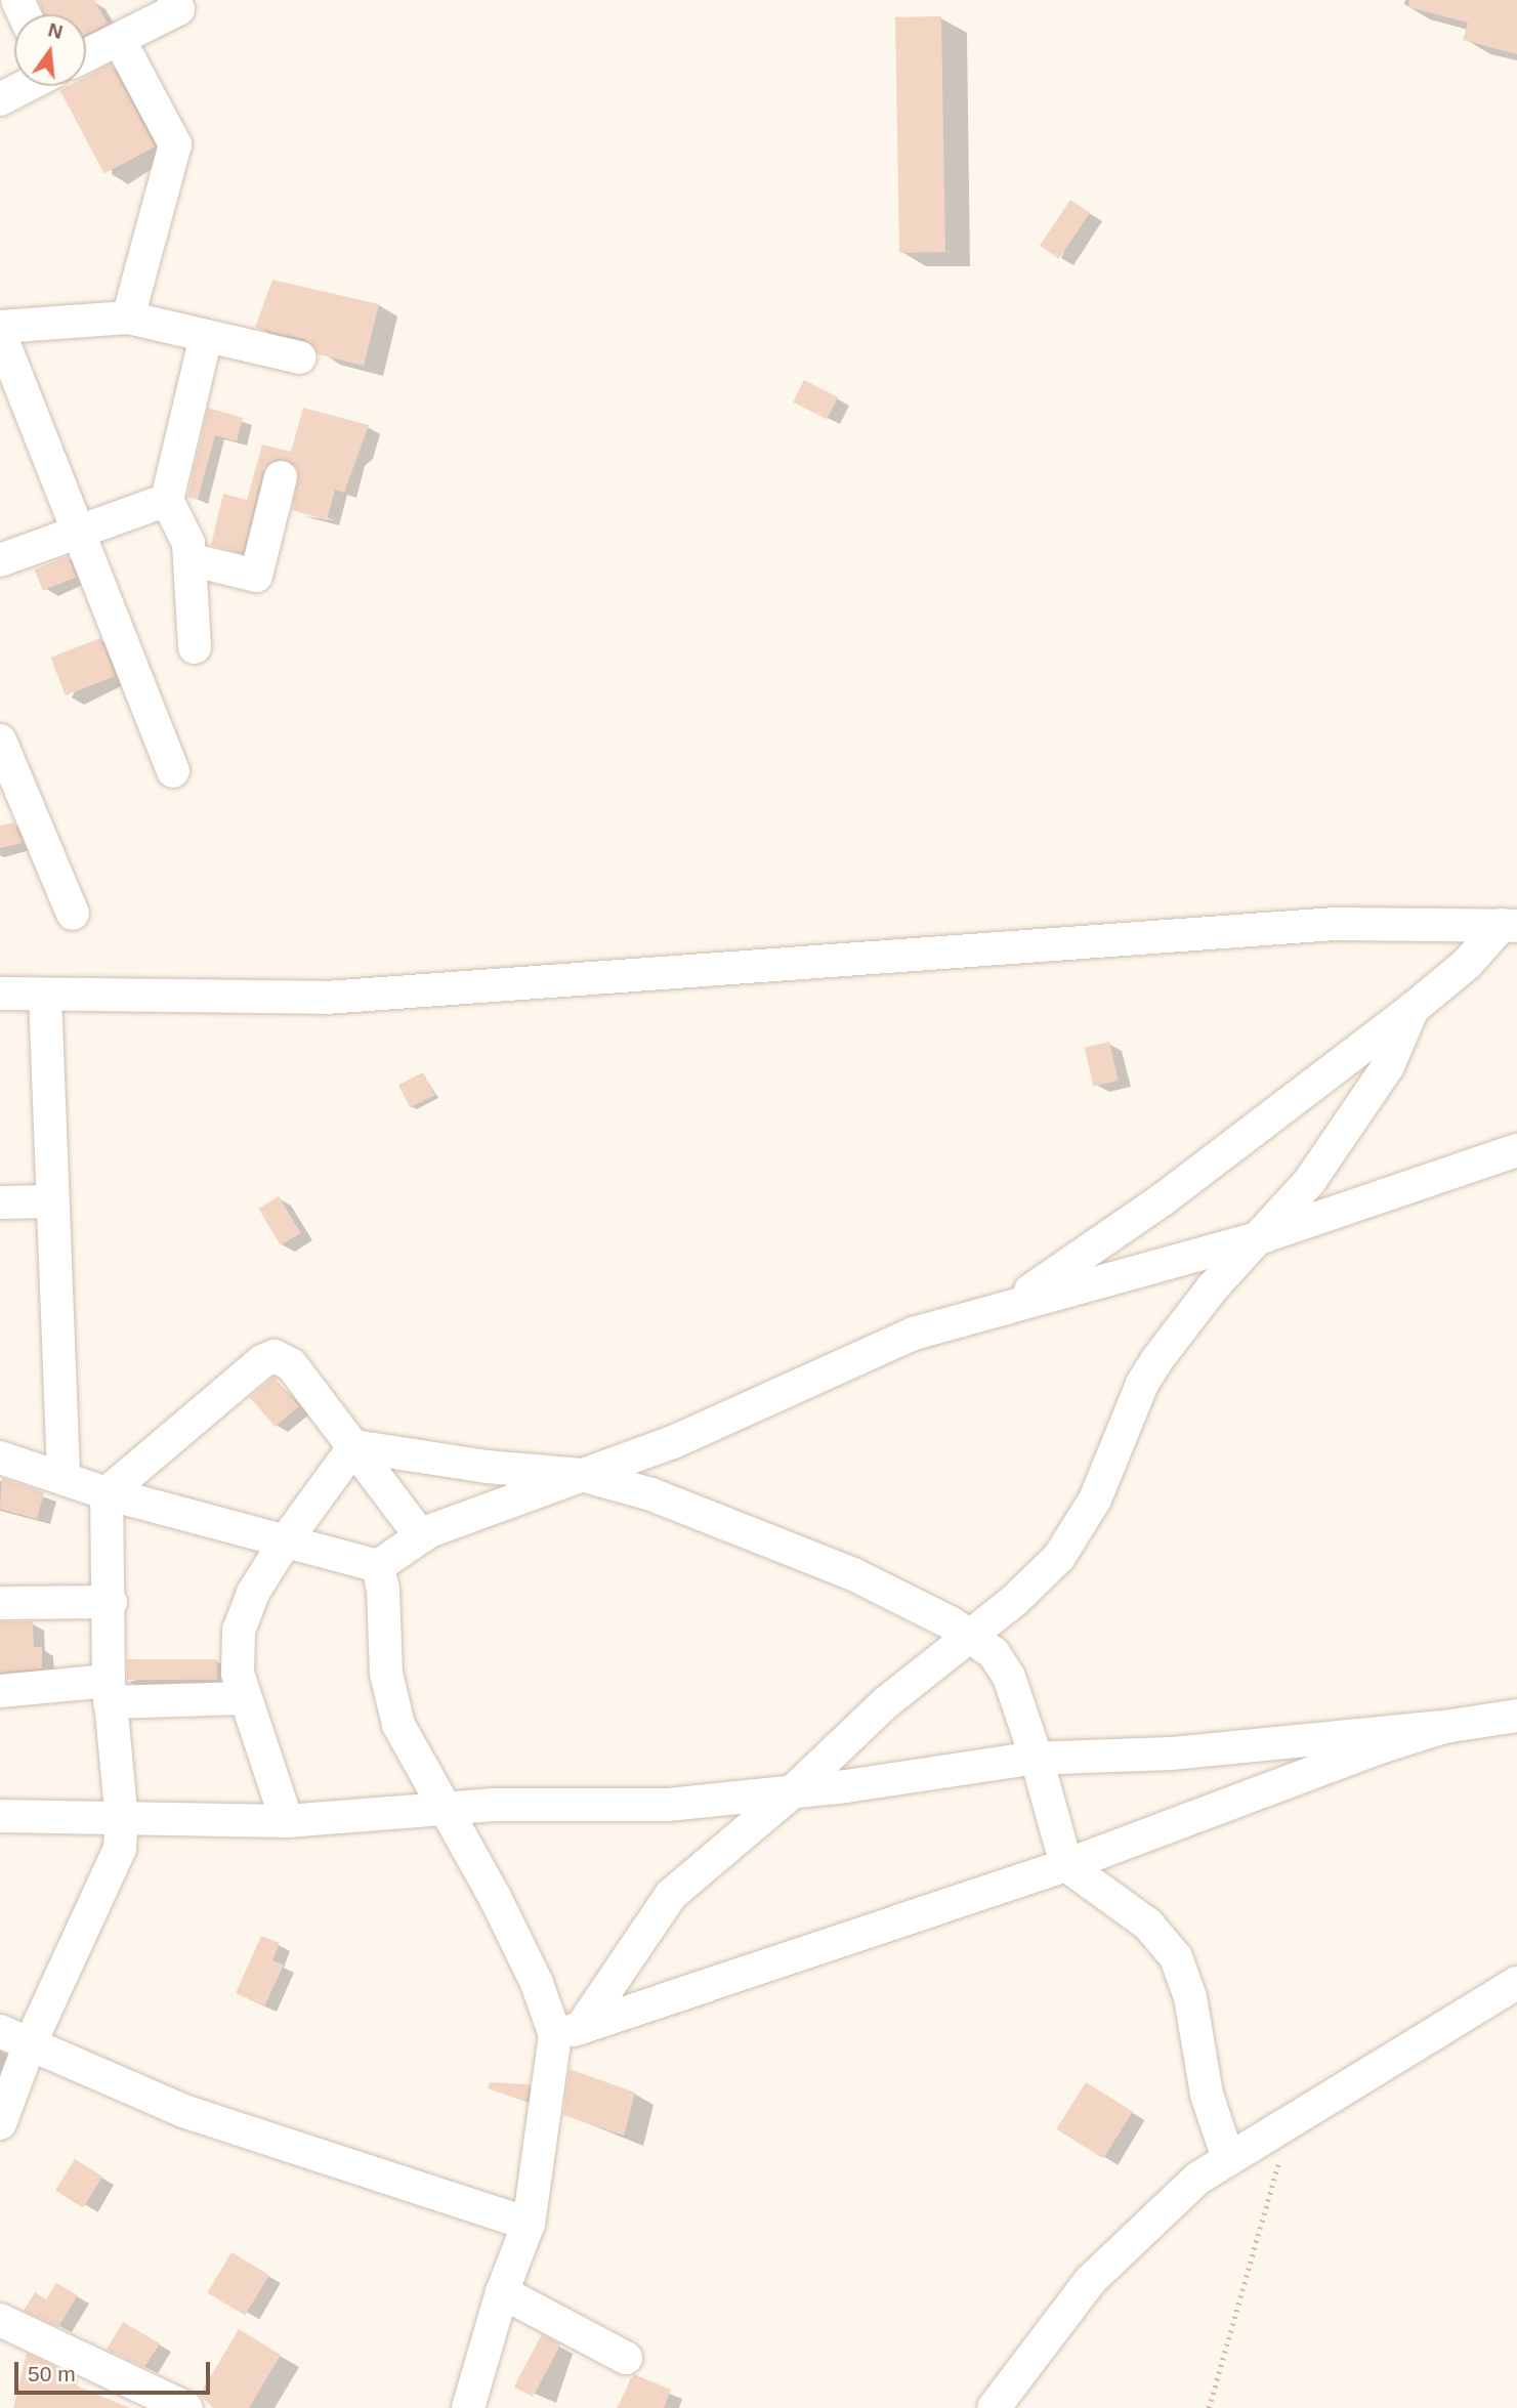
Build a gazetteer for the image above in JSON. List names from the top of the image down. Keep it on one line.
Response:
{"scale_bar":"50 m","north":"top"}
